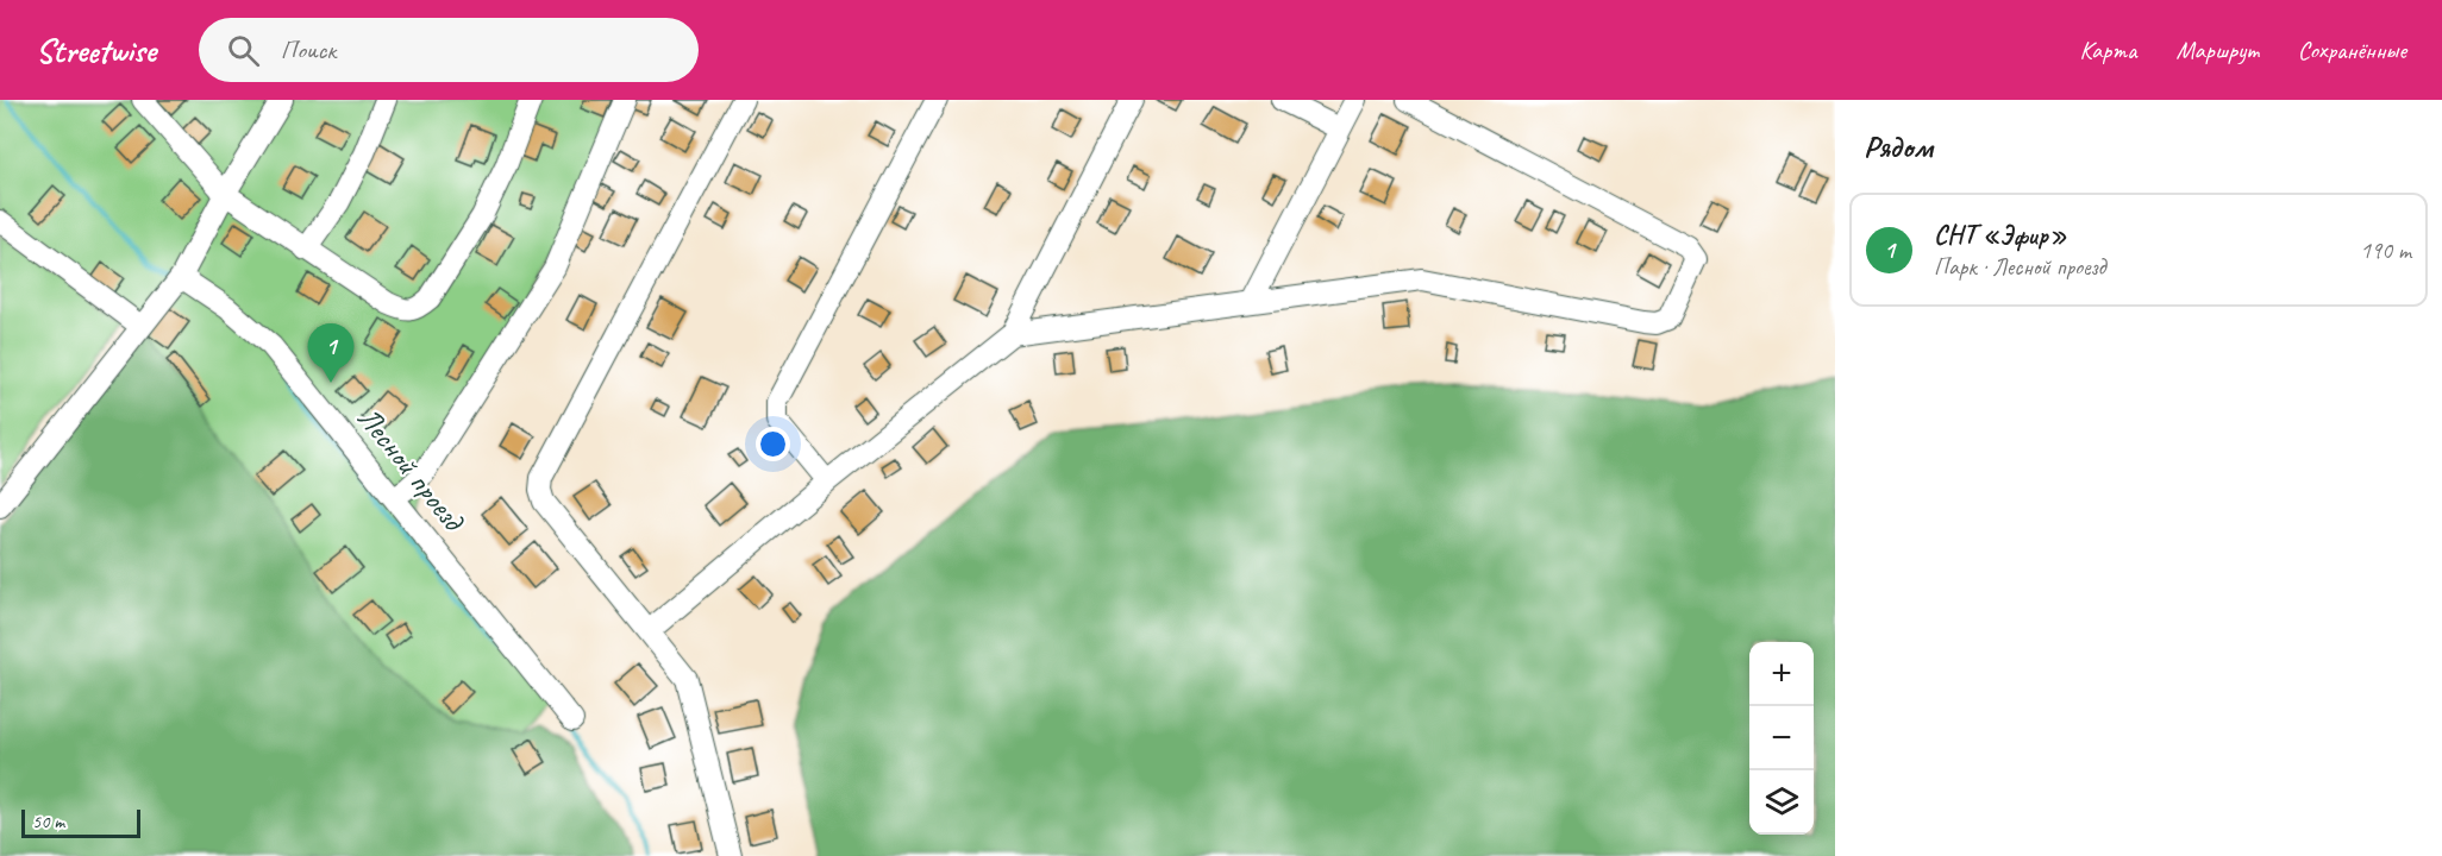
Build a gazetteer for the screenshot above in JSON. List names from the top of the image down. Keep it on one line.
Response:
{"streets":{"street":["Лесной проезд"]},"scale_bar":"50 m","page":{"header":"Streetwise","search":"Поиск","nav":["Карта","Маршрут","Сохранённые"],"heading":"Рядом","list":[{"mark":"1","name":"СНТ «Эфир»","note":"Парк · Лесной проезд","value":"190 m"}],"pins":"1","map_buttons":["+","−"],"scale":"50 m"}}
